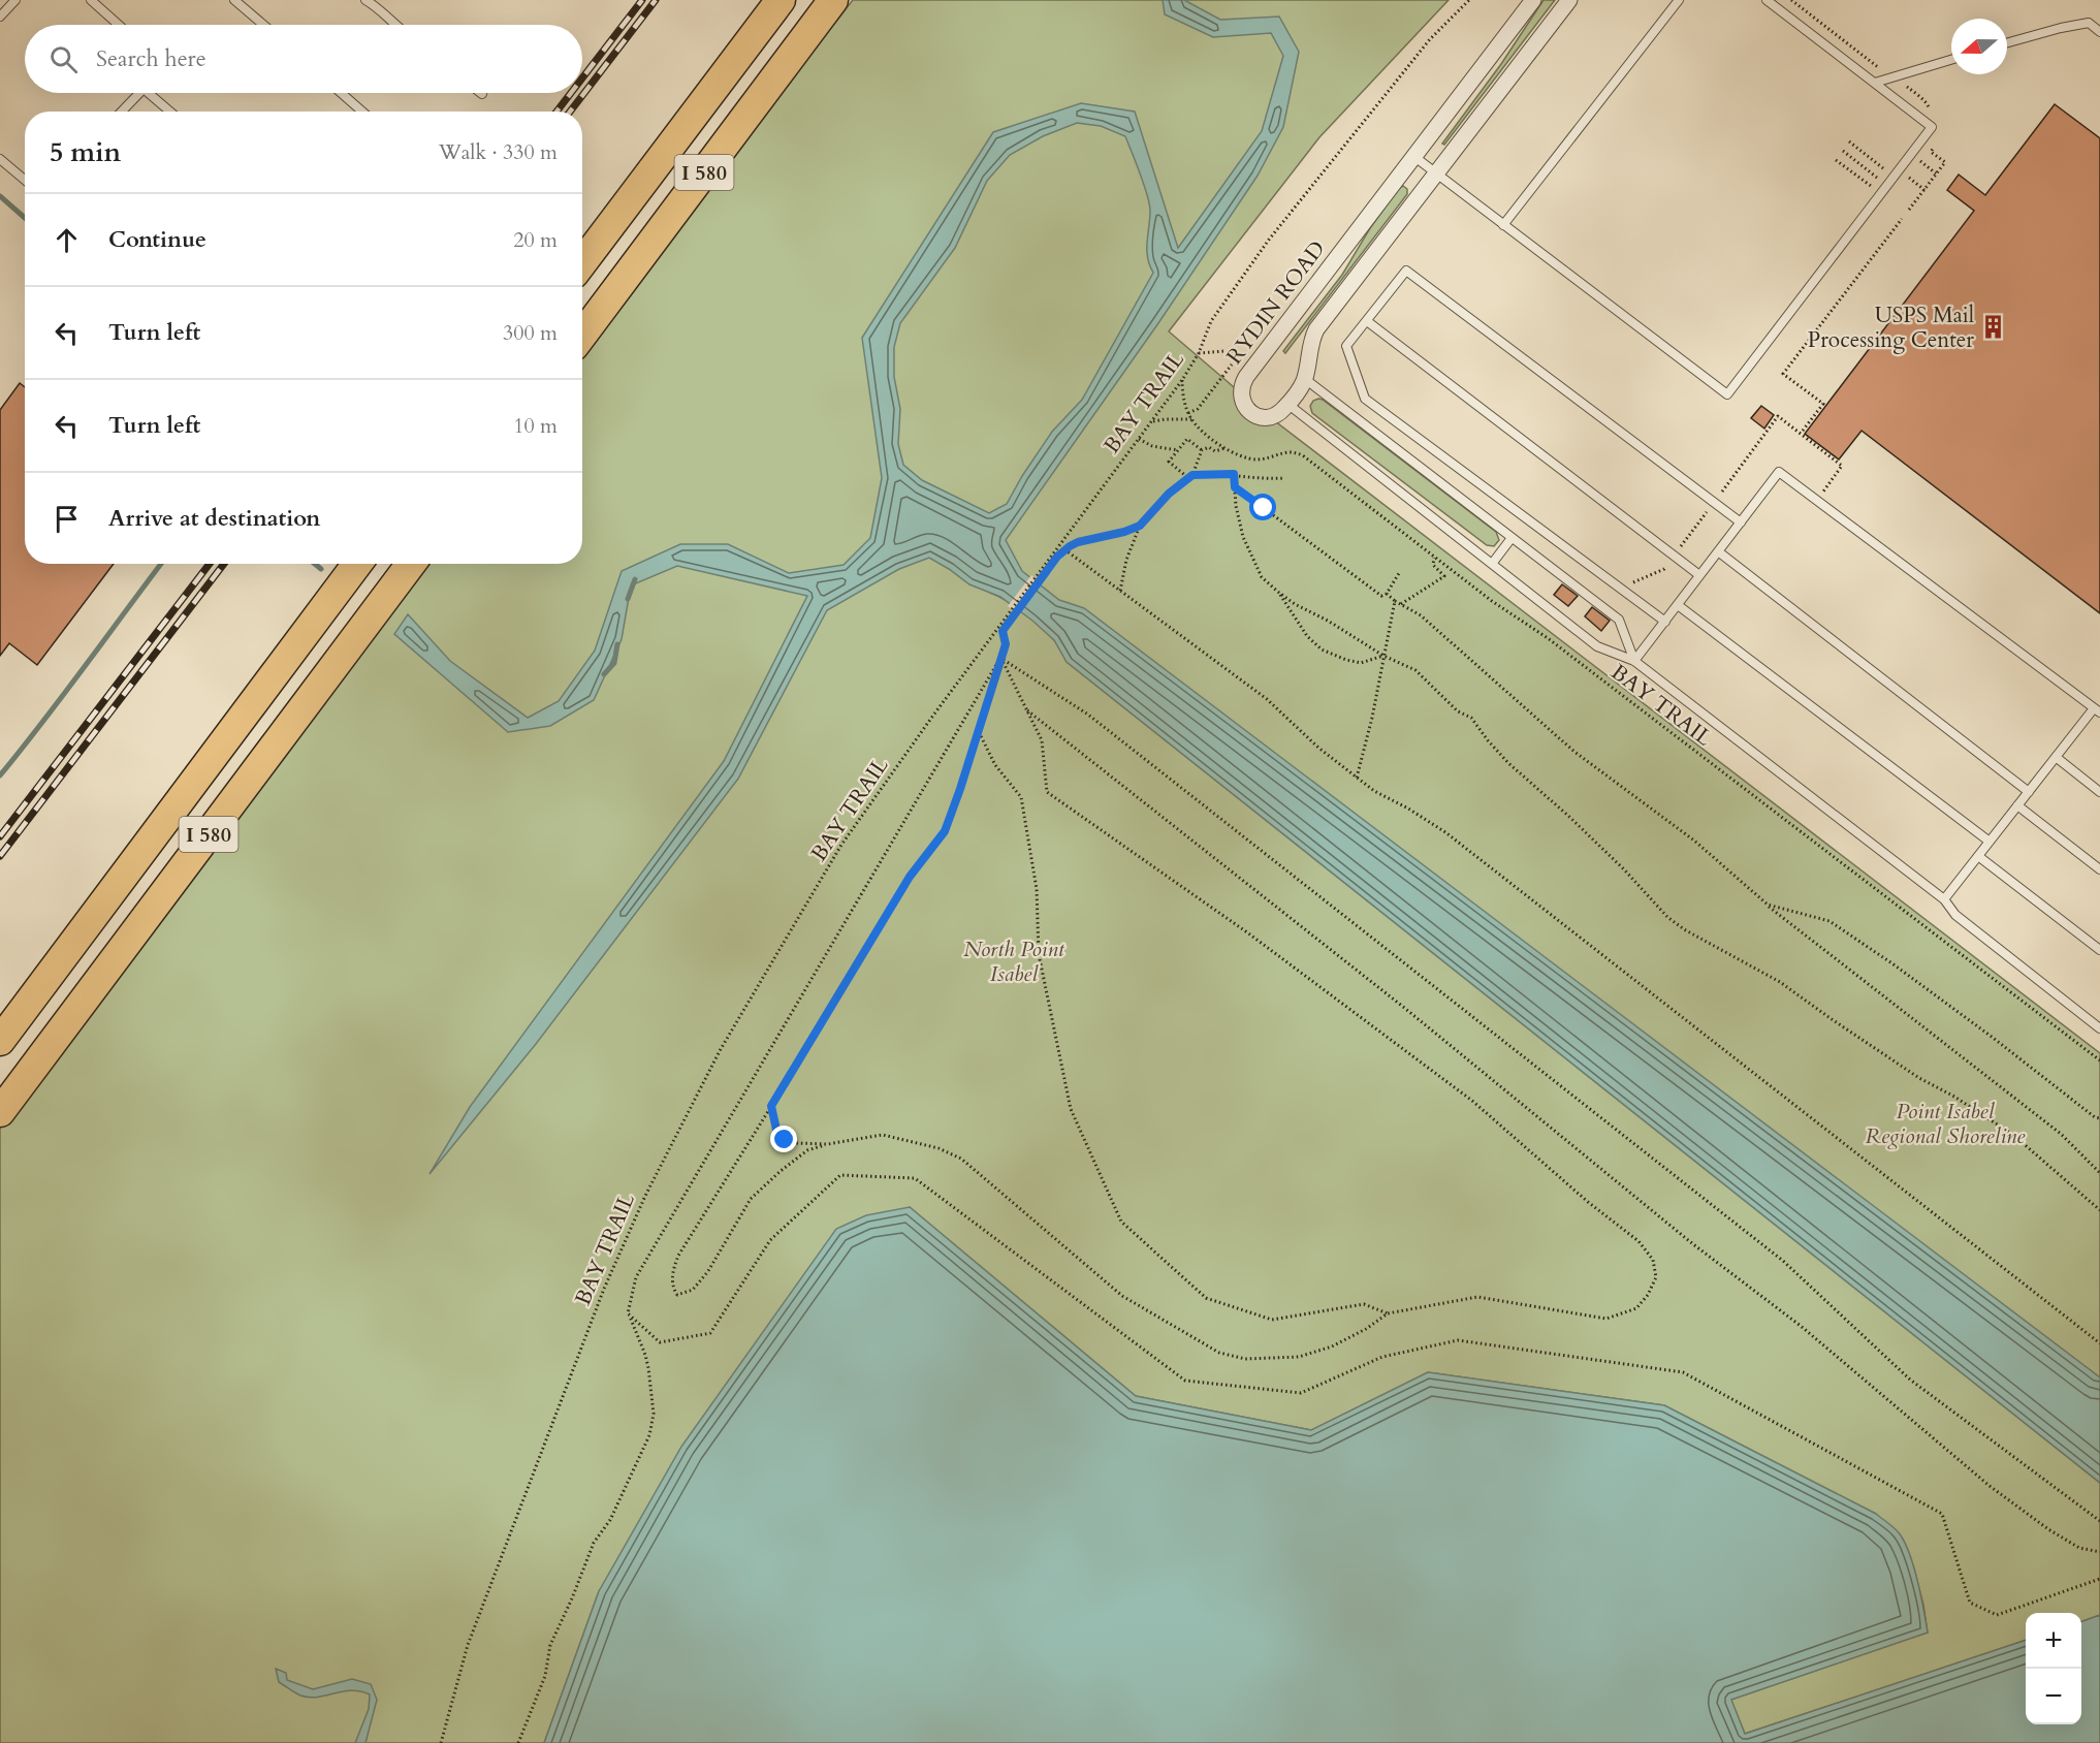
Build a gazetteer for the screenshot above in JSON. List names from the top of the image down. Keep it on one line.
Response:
{"streets":{"highway":["I 580"],"street":["RYDIN ROAD"],"path":["BAY TRAIL"]},"parks":["North Point Isabel","Point Isabel Regional Shoreline"],"places":{"building":["USPS Mail Processing Center"]},"north":"left","page":{"search":"Search here","heading":["5 min","Walk · 330 m"],"list":[["Continue","20 m"],["Turn left","300 m"],["Turn left","10 m"],"Arrive at destination"],"map_buttons":["+","−"]}}
